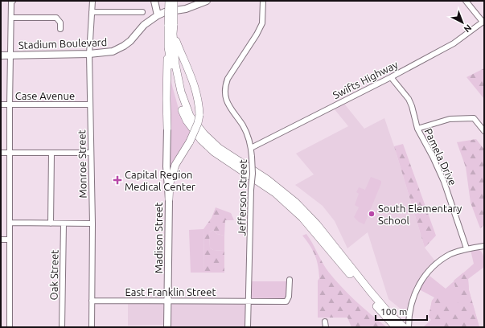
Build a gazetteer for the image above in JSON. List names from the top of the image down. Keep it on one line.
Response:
{"streets":{"main road":["Stadium Boulevard","Madison Street"],"street":["Swifts Highway","Case Avenue","Pamela Drive","Monroe Street","Jefferson Street","Oak Street","East Franklin Street"]},"crossings":[["Stadium Boulevard","Monroe Street"],["Swifts Highway","Pamela Drive"],["Swifts Highway","Jefferson Street"],["Case Avenue","Monroe Street"],["Monroe Street","East Franklin Street"],["Jefferson Street","East Franklin Street"],["Madison Street","East Franklin Street"]],"places":{"health":["Capital Region Medical Center"],"other":["South Elementary School"]},"scale_bar":"100 m","north":"bottom right"}
